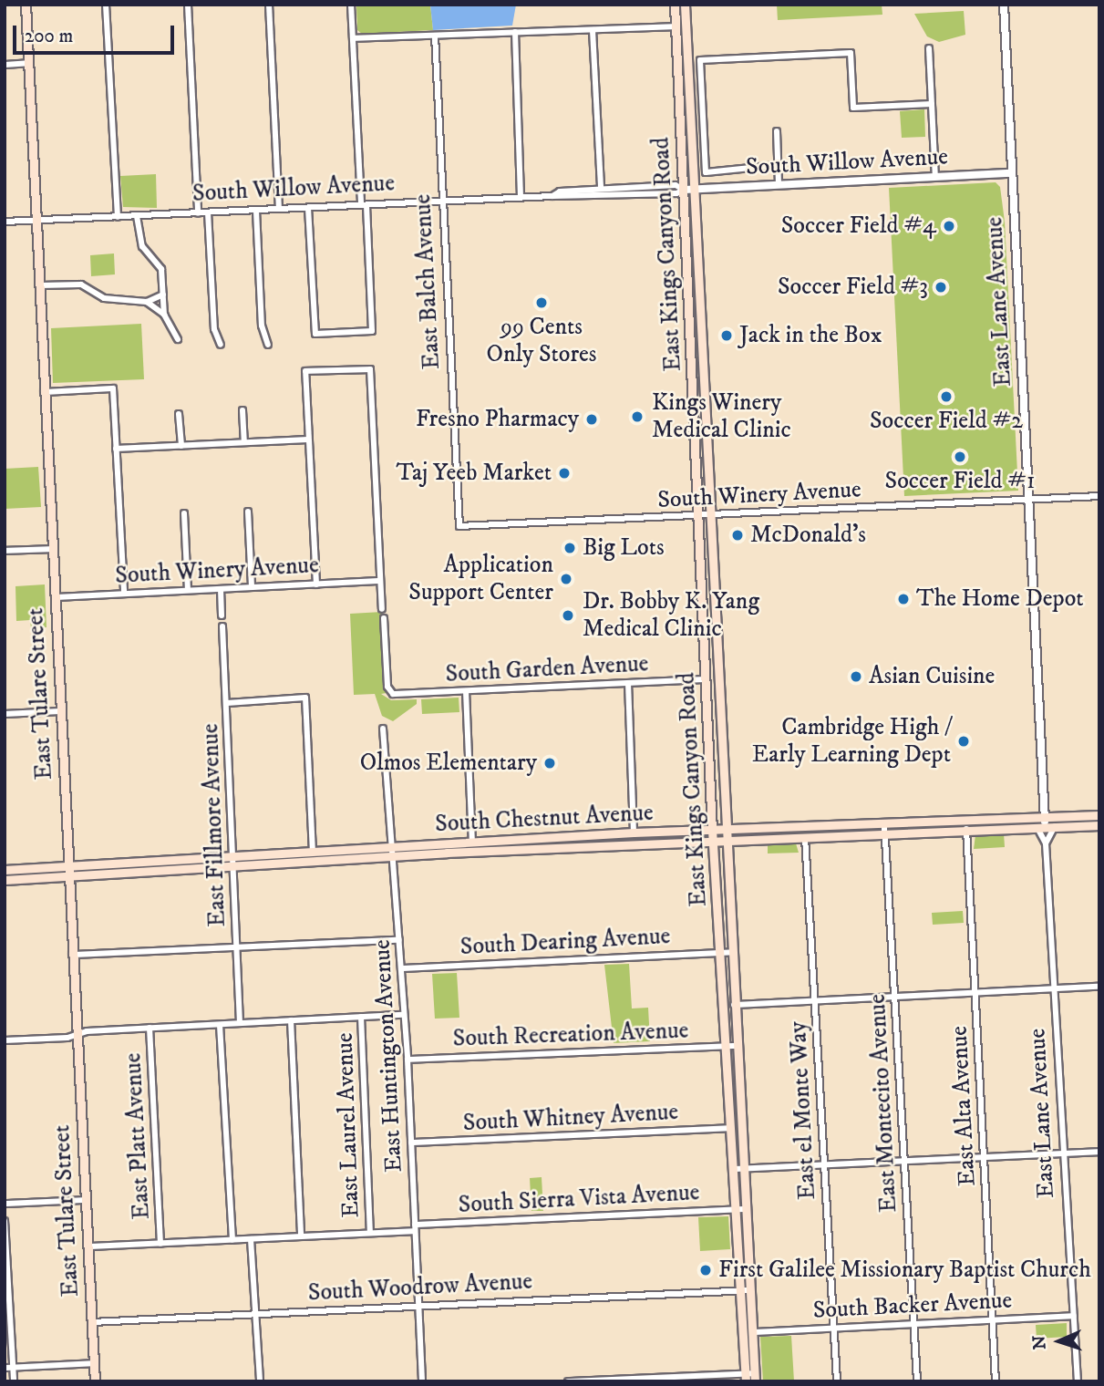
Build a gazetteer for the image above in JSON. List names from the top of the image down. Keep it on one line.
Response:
{"streets":{"main road":["East Kings Canyon Road","East Tulare Street","South Chestnut Avenue"],"street":["South Willow Avenue","East Balch Avenue","East Lane Avenue","South Winery Avenue","South Garden Avenue","East Fillmore Avenue","South Dearing Avenue","South Recreation Avenue","East Huntington Avenue","East Montecito Avenue","East Alta Avenue","East el Monte Way","South Whitney Avenue","East Laurel Avenue","East Platt Avenue","South Sierra Vista Avenue","South Woodrow Avenue","South Backer Avenue"]},"crossings":[["South Willow Avenue","East Kings Canyon Road"],["South Willow Avenue","East Balch Avenue"],["South Willow Avenue","East Lane Avenue"],["South Willow Avenue","East Tulare Street"],["East Kings Canyon Road","South Winery Avenue"],["East Kings Canyon Road","South Garden Avenue"],["East Kings Canyon Road","South Chestnut Avenue"],["East Kings Canyon Road","South Dearing Avenue"],["East Kings Canyon Road","South Recreation Avenue"],["East Kings Canyon Road","South Whitney Avenue"],["East Kings Canyon Road","South Sierra Vista Avenue"],["East Kings Canyon Road","South Woodrow Avenue"],["East Kings Canyon Road","South Backer Avenue"],["East Balch Avenue","South Winery Avenue"],["East Lane Avenue","South Winery Avenue"],["East Lane Avenue","South Chestnut Avenue"],["East Lane Avenue","South Sierra Vista Avenue"],["East Lane Avenue","South Backer Avenue"],["South Winery Avenue","East Tulare Street"],["East Tulare Street","South Chestnut Avenue"],["East Tulare Street","South Sierra Vista Avenue"],["East Tulare Street","South Woodrow Avenue"],["South Chestnut Avenue","East Fillmore Avenue"],["South Chestnut Avenue","East Huntington Avenue"],["South Chestnut Avenue","East Montecito Avenue"],["South Chestnut Avenue","East Alta Avenue"],["South Chestnut Avenue","East el Monte Way"],["South Dearing Avenue","East Huntington Avenue"],["South Recreation Avenue","East Huntington Avenue"],["East Huntington Avenue","South Whitney Avenue"],["East Huntington Avenue","South Sierra Vista Avenue"],["East Huntington Avenue","South Woodrow Avenue"],["East Montecito Avenue","South Sierra Vista Avenue"],["East Montecito Avenue","South Backer Avenue"],["East Alta Avenue","South Sierra Vista Avenue"],["East Alta Avenue","South Backer Avenue"],["East el Monte Way","South Sierra Vista Avenue"],["East el Monte Way","South Backer Avenue"],["East Laurel Avenue","South Sierra Vista Avenue"],["East Platt Avenue","South Sierra Vista Avenue"]],"places":["Soccer Field #4","Soccer Field #3","99 Cents Only Stores","Jack in the Box","Soccer Field #2","Kings Winery Medical Clinic","Fresno Pharmacy","Soccer Field #1","Taj Yeeb Market","McDonald's","Big Lots","Application Support Center","The Home Depot","Dr. Bobby K. Yang Medical Clinic","Asian Cuisine","Cambridge High / Early Learning Dept","Olmos Elementary","First Galilee Missionary Baptist Church"],"scale_bar":"200 m","north":"left"}
